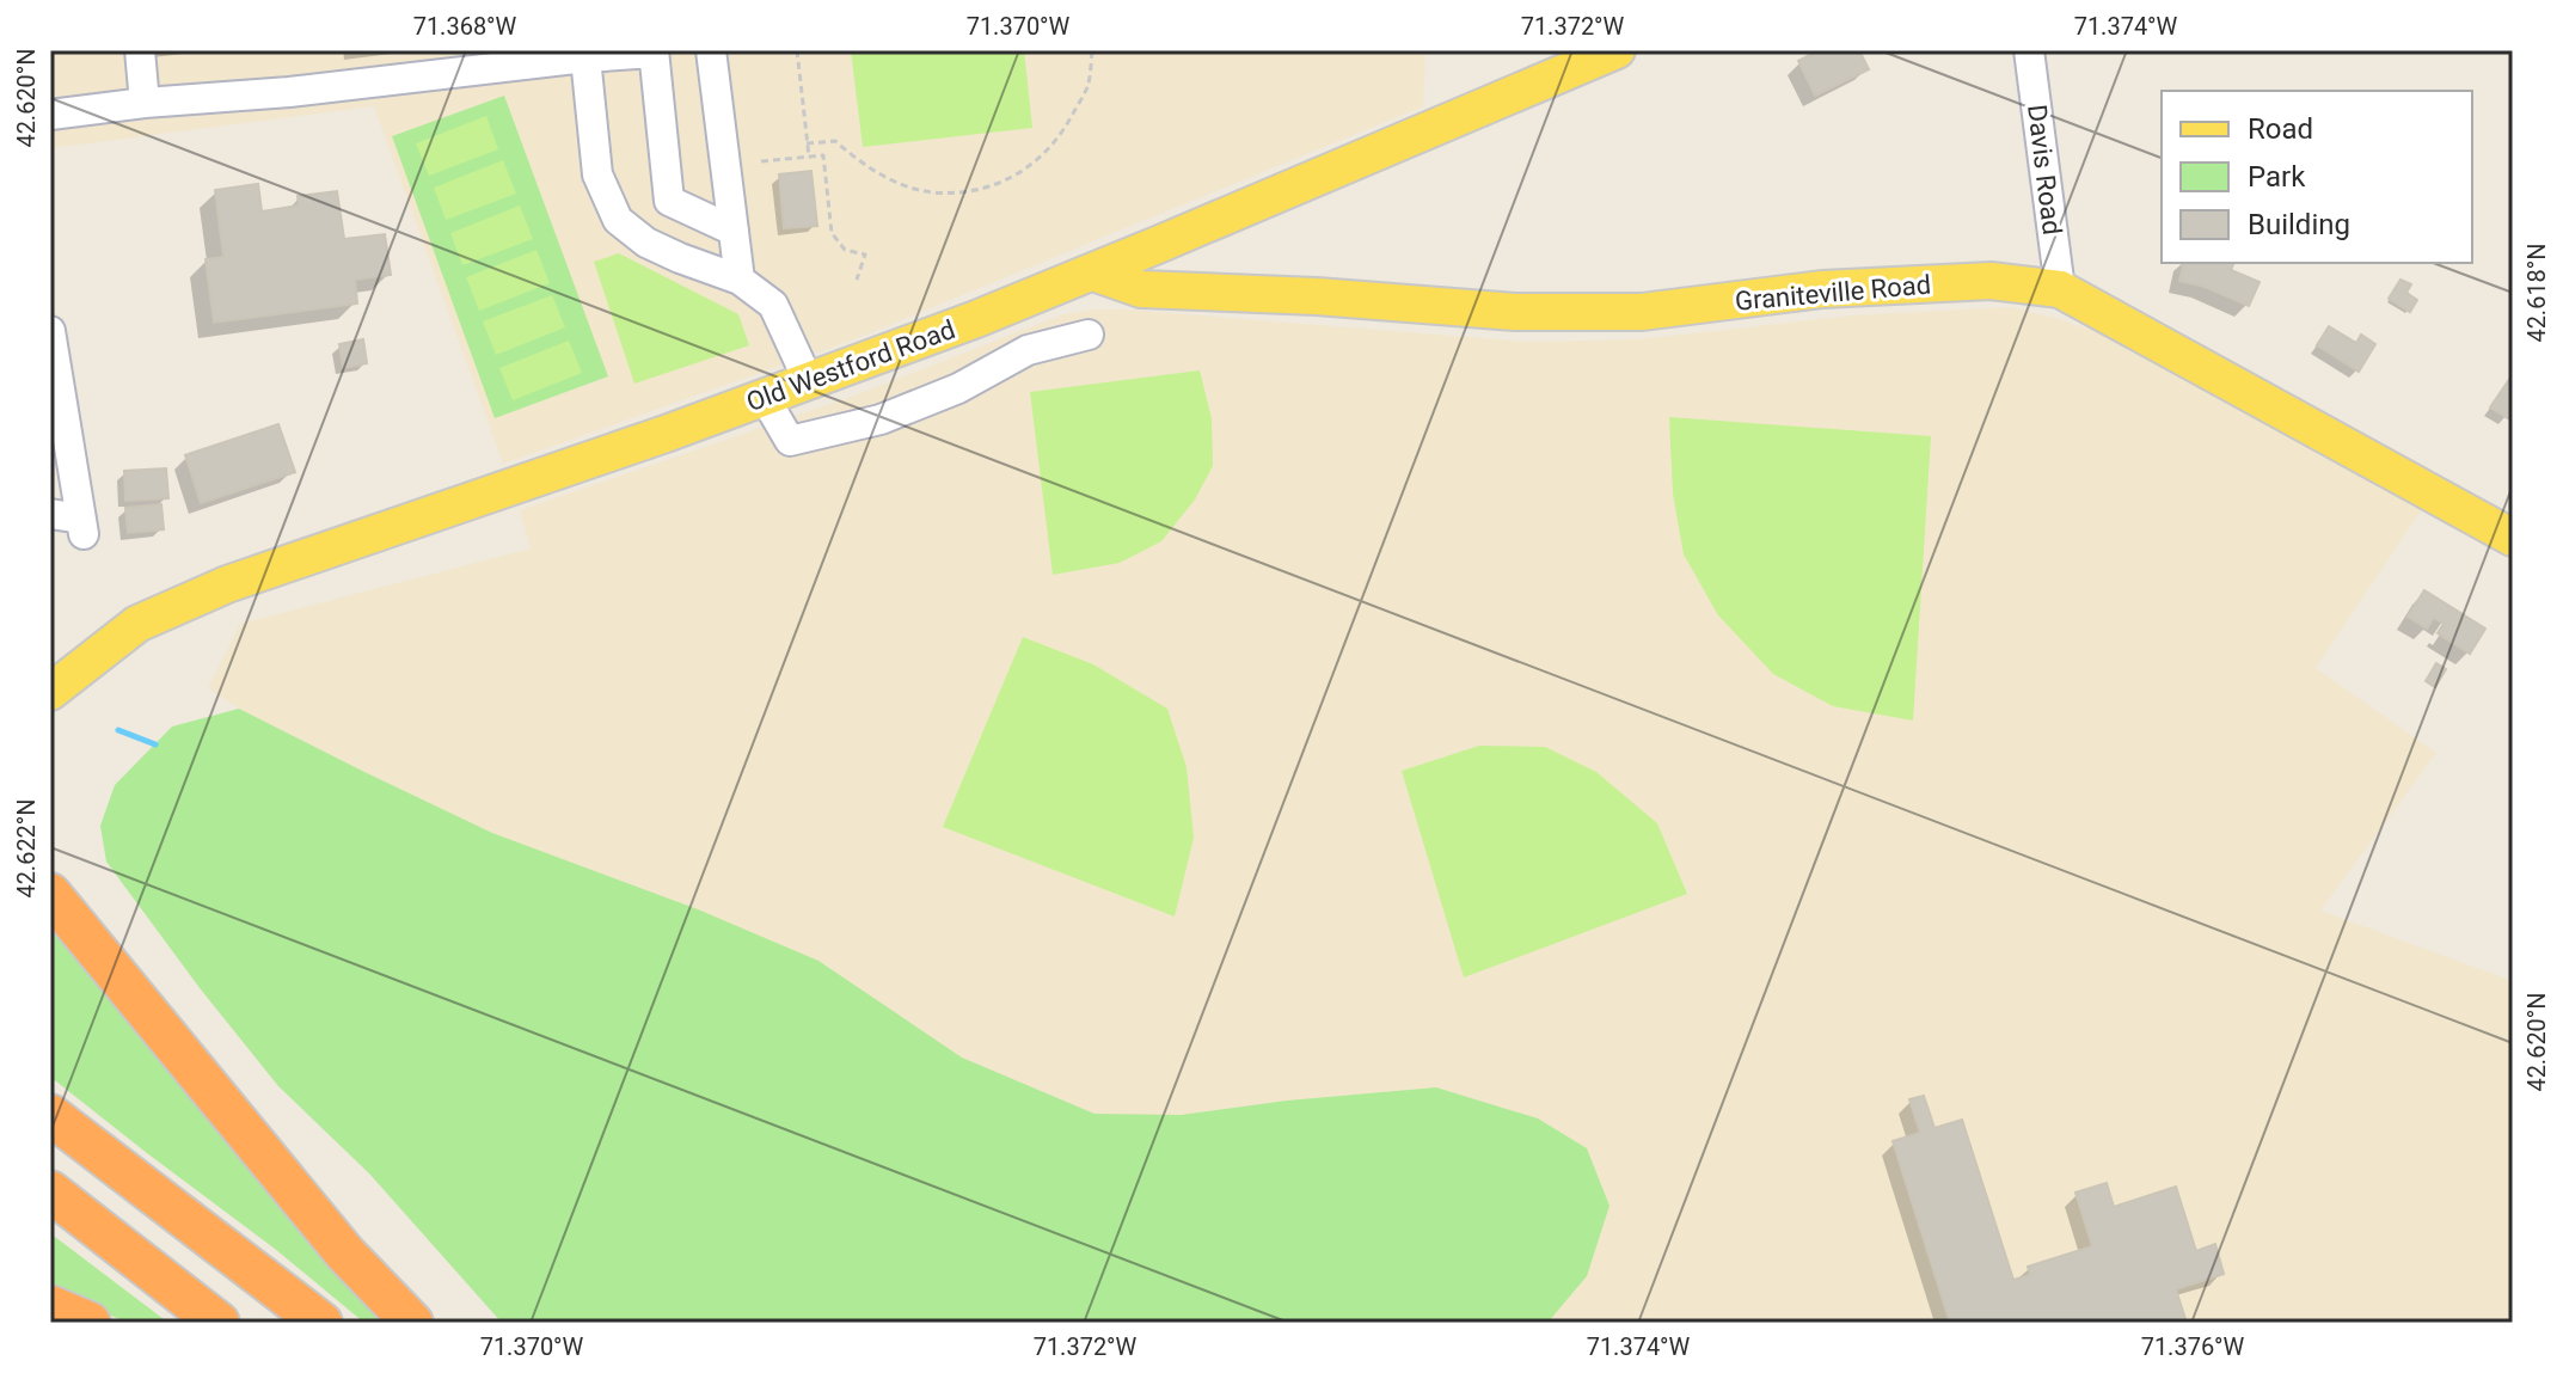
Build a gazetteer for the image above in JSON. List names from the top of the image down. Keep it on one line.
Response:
{"streets":{"main road":["Graniteville Road","Old Westford Road"],"street":["Davis Road"]},"crossings":[["Davis Road","Graniteville Road"],["Graniteville Road","Old Westford Road"]],"legend":["Road","Park","Building"],"coordinates":["71.368°W","71.370°W","71.372°W","71.374°W","42.620°N","42.618°N","42.622°N","71.376°W"]}
